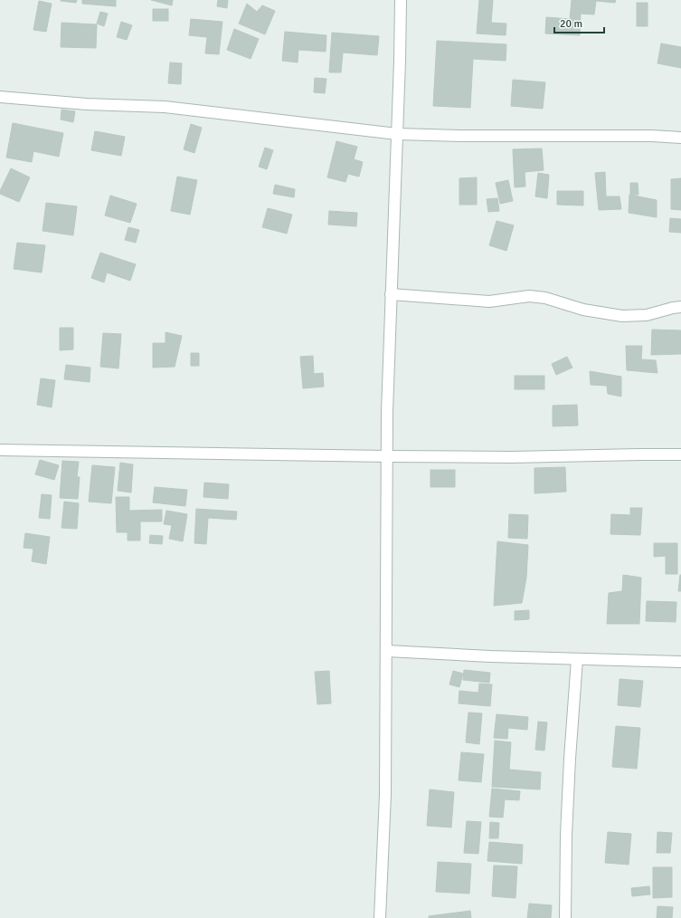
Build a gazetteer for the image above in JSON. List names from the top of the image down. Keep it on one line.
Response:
{"scale_bar":"20 m"}
